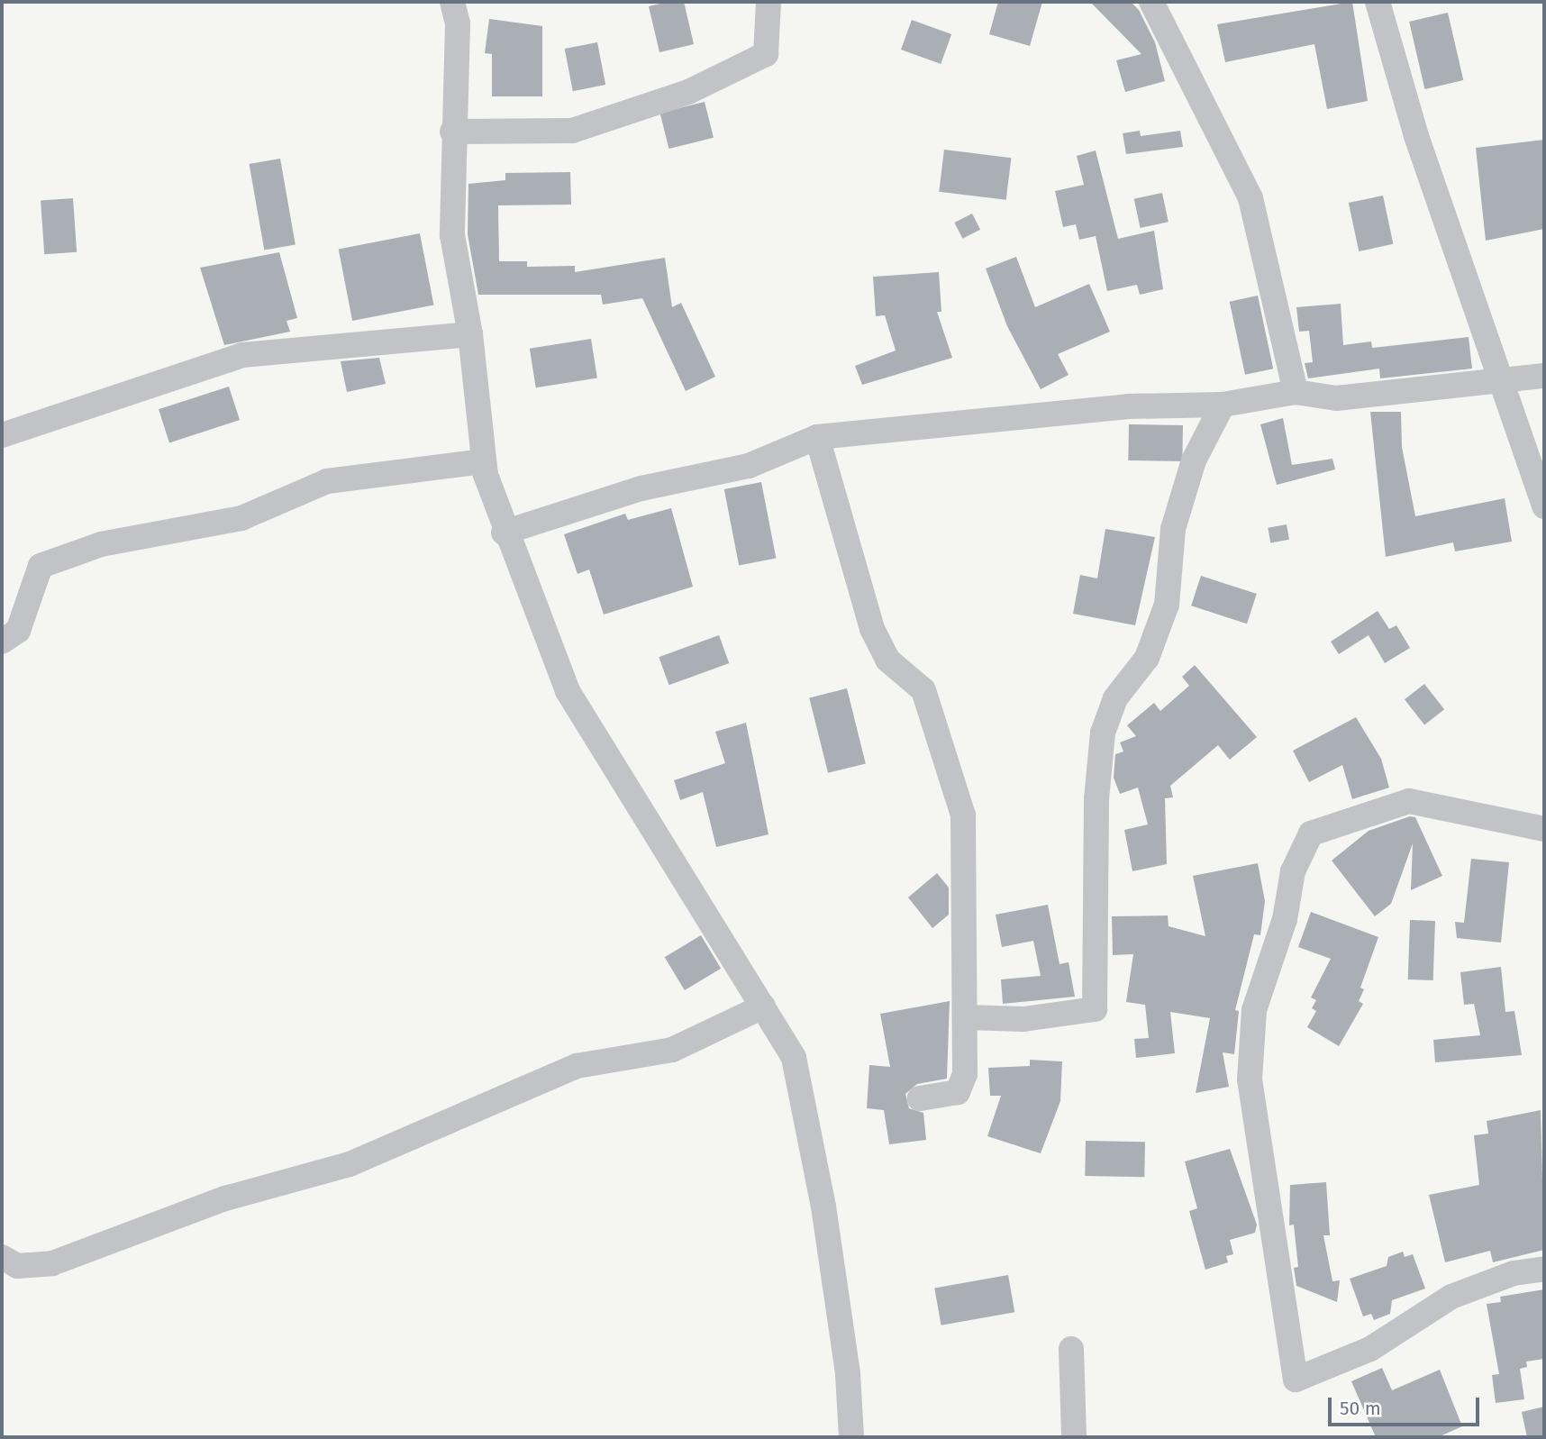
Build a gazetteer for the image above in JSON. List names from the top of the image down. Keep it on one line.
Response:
{"scale_bar":"50 m"}
